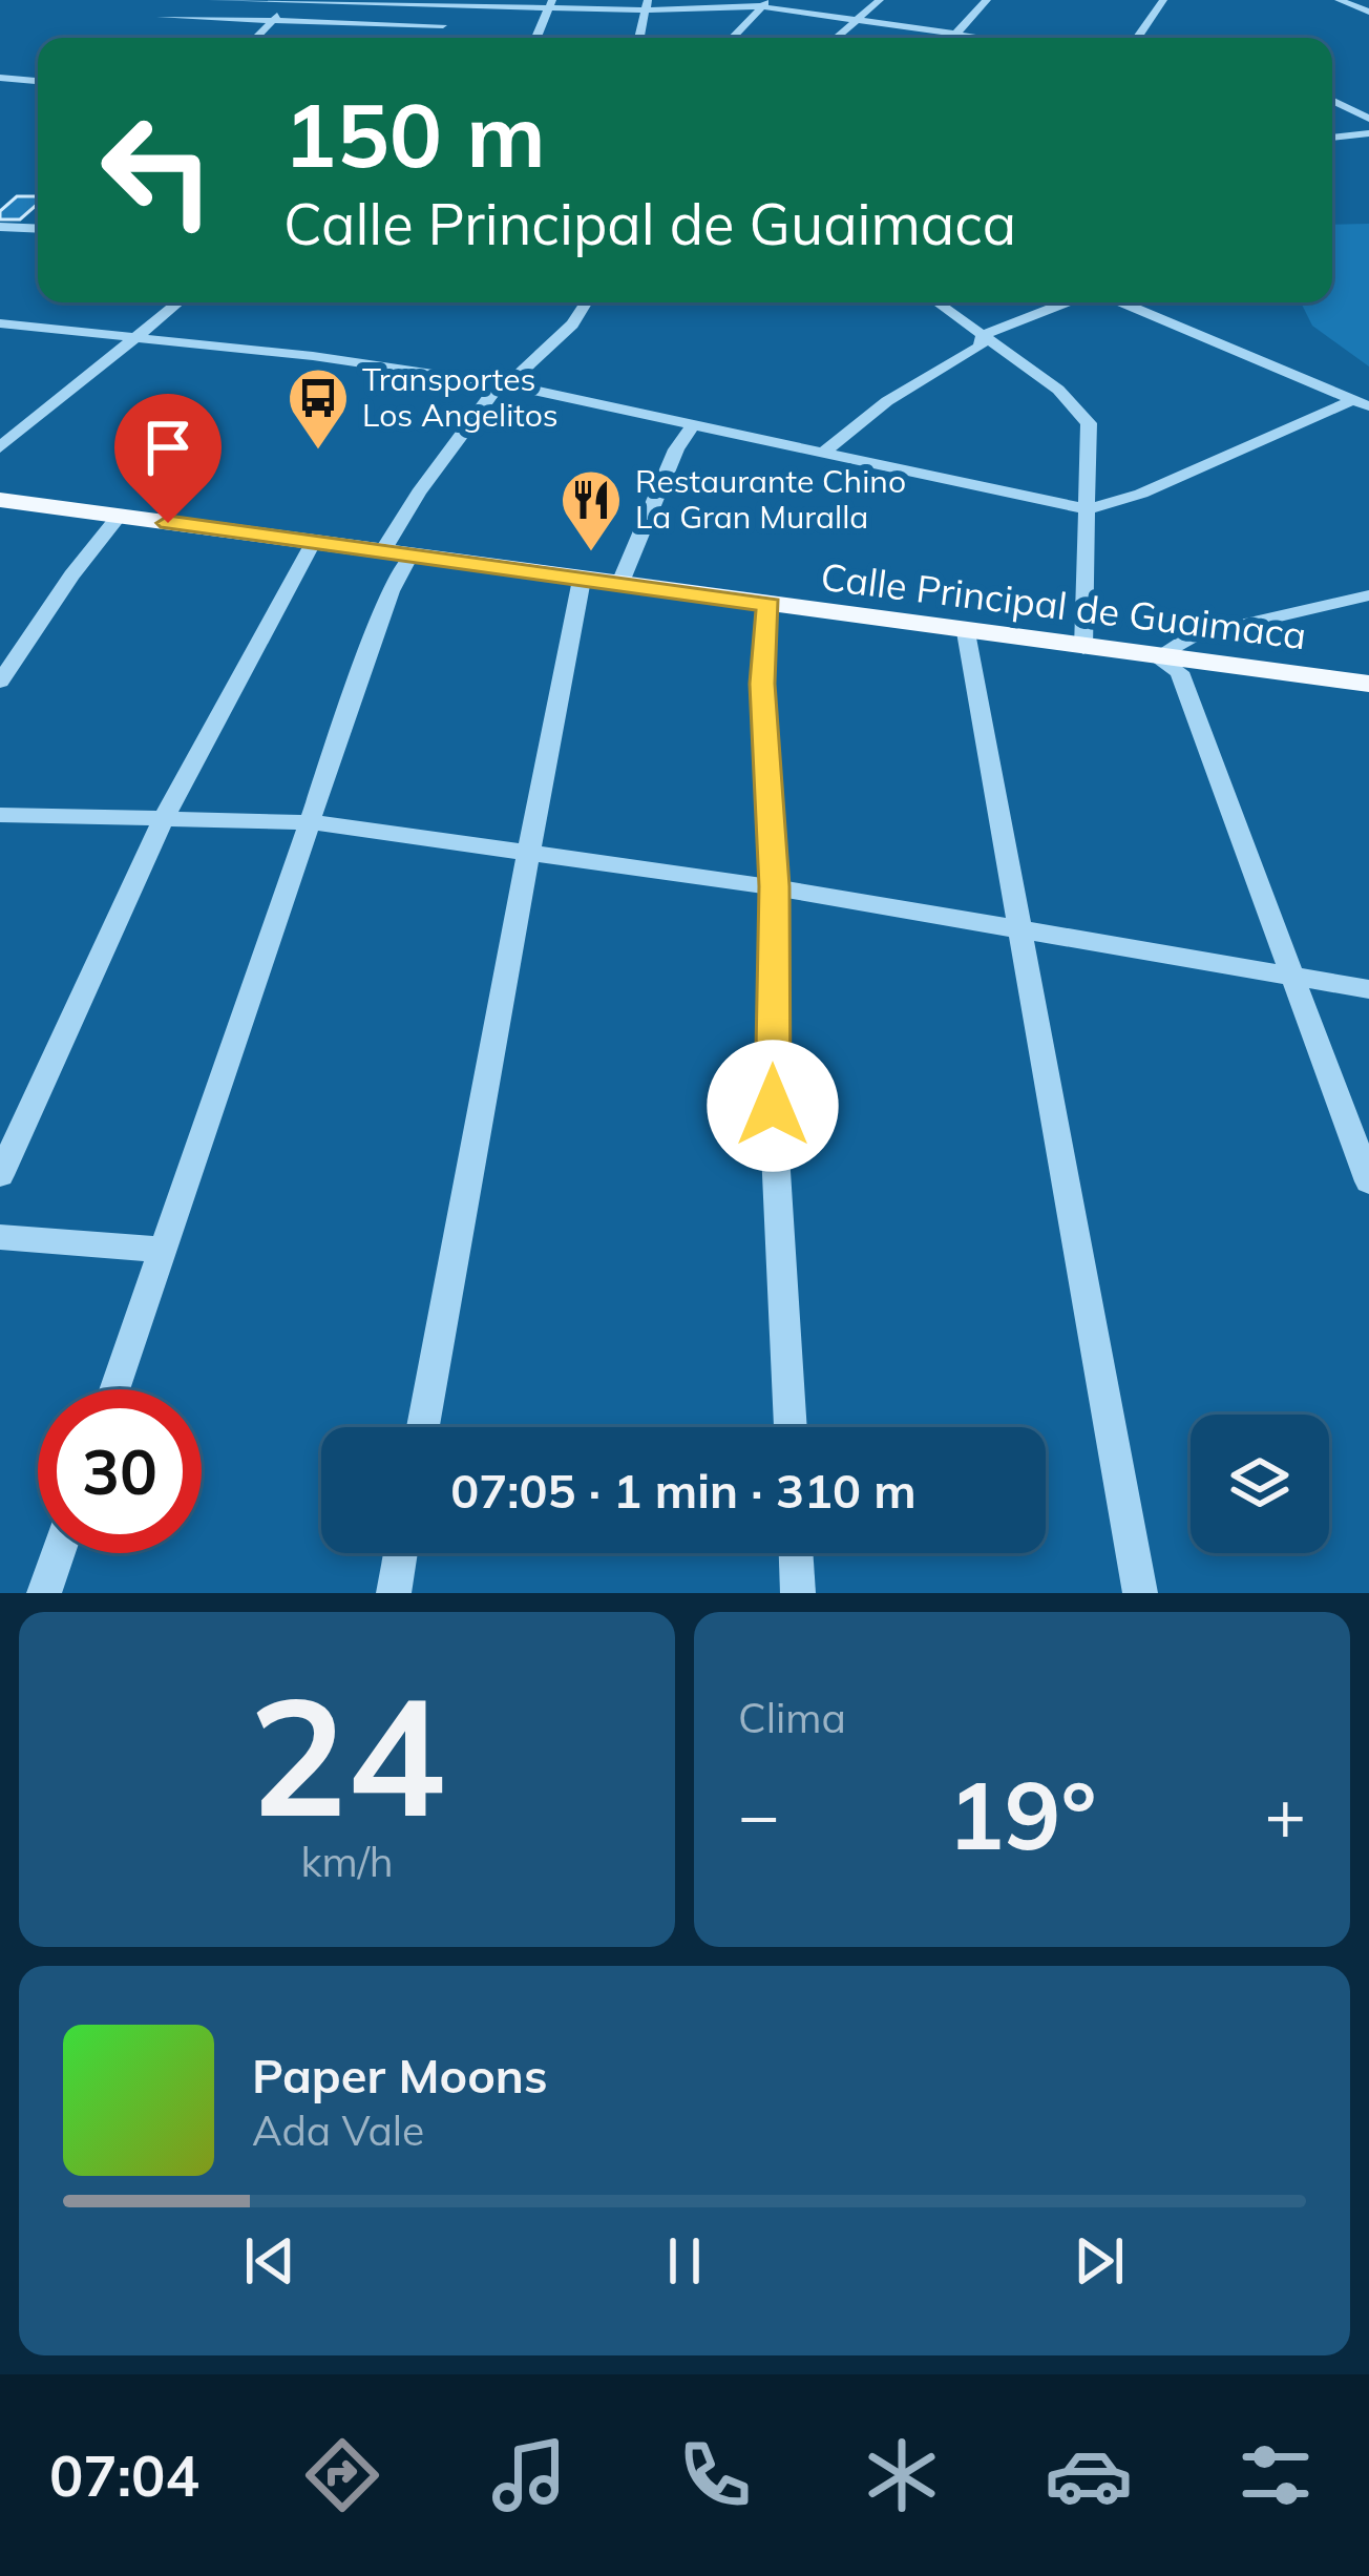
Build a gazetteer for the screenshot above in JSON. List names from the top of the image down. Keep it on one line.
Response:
{"streets":{"main road":["Calle Principal de Guaimaca"]},"places":{"bus stop":["Transportes Los Angelitos"],"restaurant":["Restaurante Chino La Gran Muralla"]},"page":{"turn":["150 m","Calle Principal de Guaimaca"],"limit":"30","trip":"07:05 · 1 min · 310 m","tile":[["24","km/h"],"Clima"],"heat":["−","19°","+"],"song":["Paper Moons","Ada Vale"],"tabs":"07:04"}}
